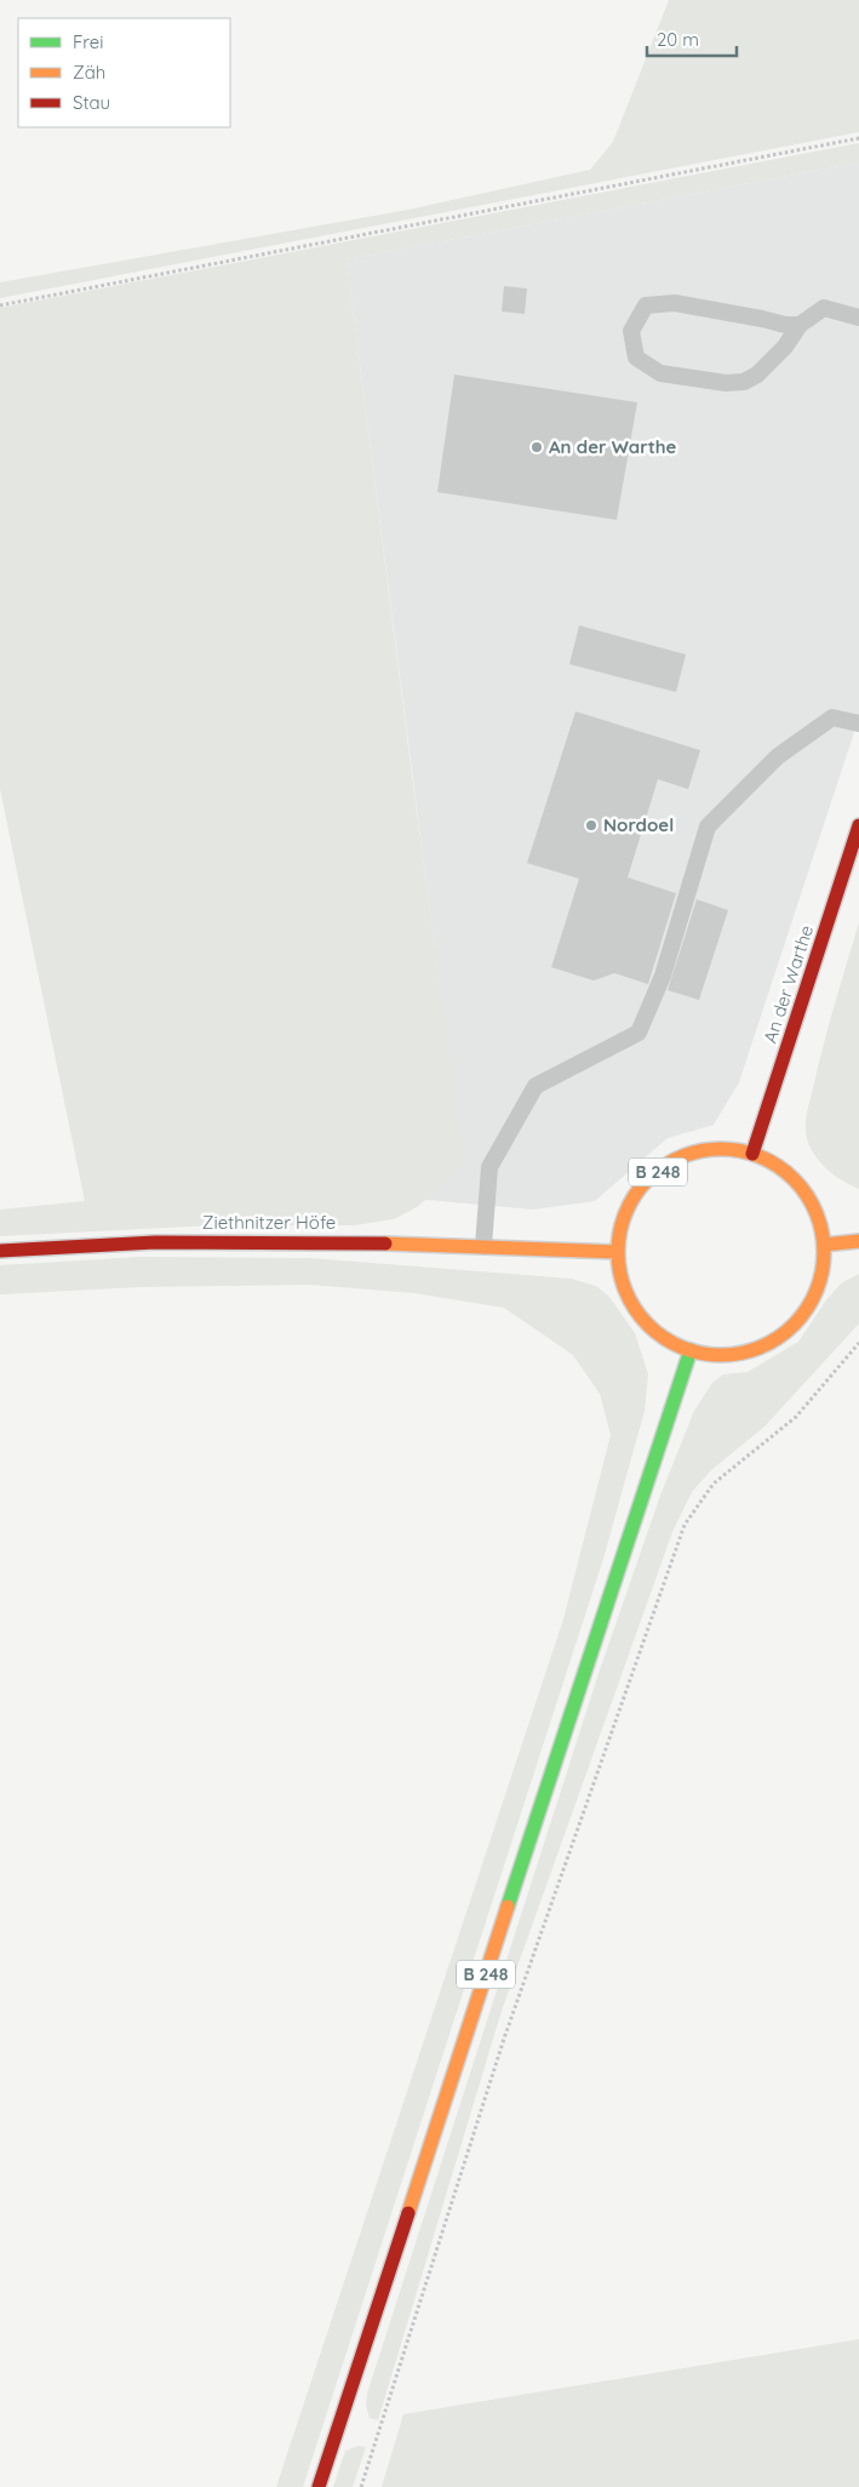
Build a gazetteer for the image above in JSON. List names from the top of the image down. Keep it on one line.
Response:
{"streets":{"main road":["An der Warthe","B 248","Ziethnitzer Höfe"]},"crossings":[["An der Warthe","B 248"],["An der Warthe","Ziethnitzer Höfe"],["B 248","Ziethnitzer Höfe"]],"places":["An der Warthe","Nordoel"],"legend":["Frei","Zäh","Stau"],"scale_bar":"20 m"}
